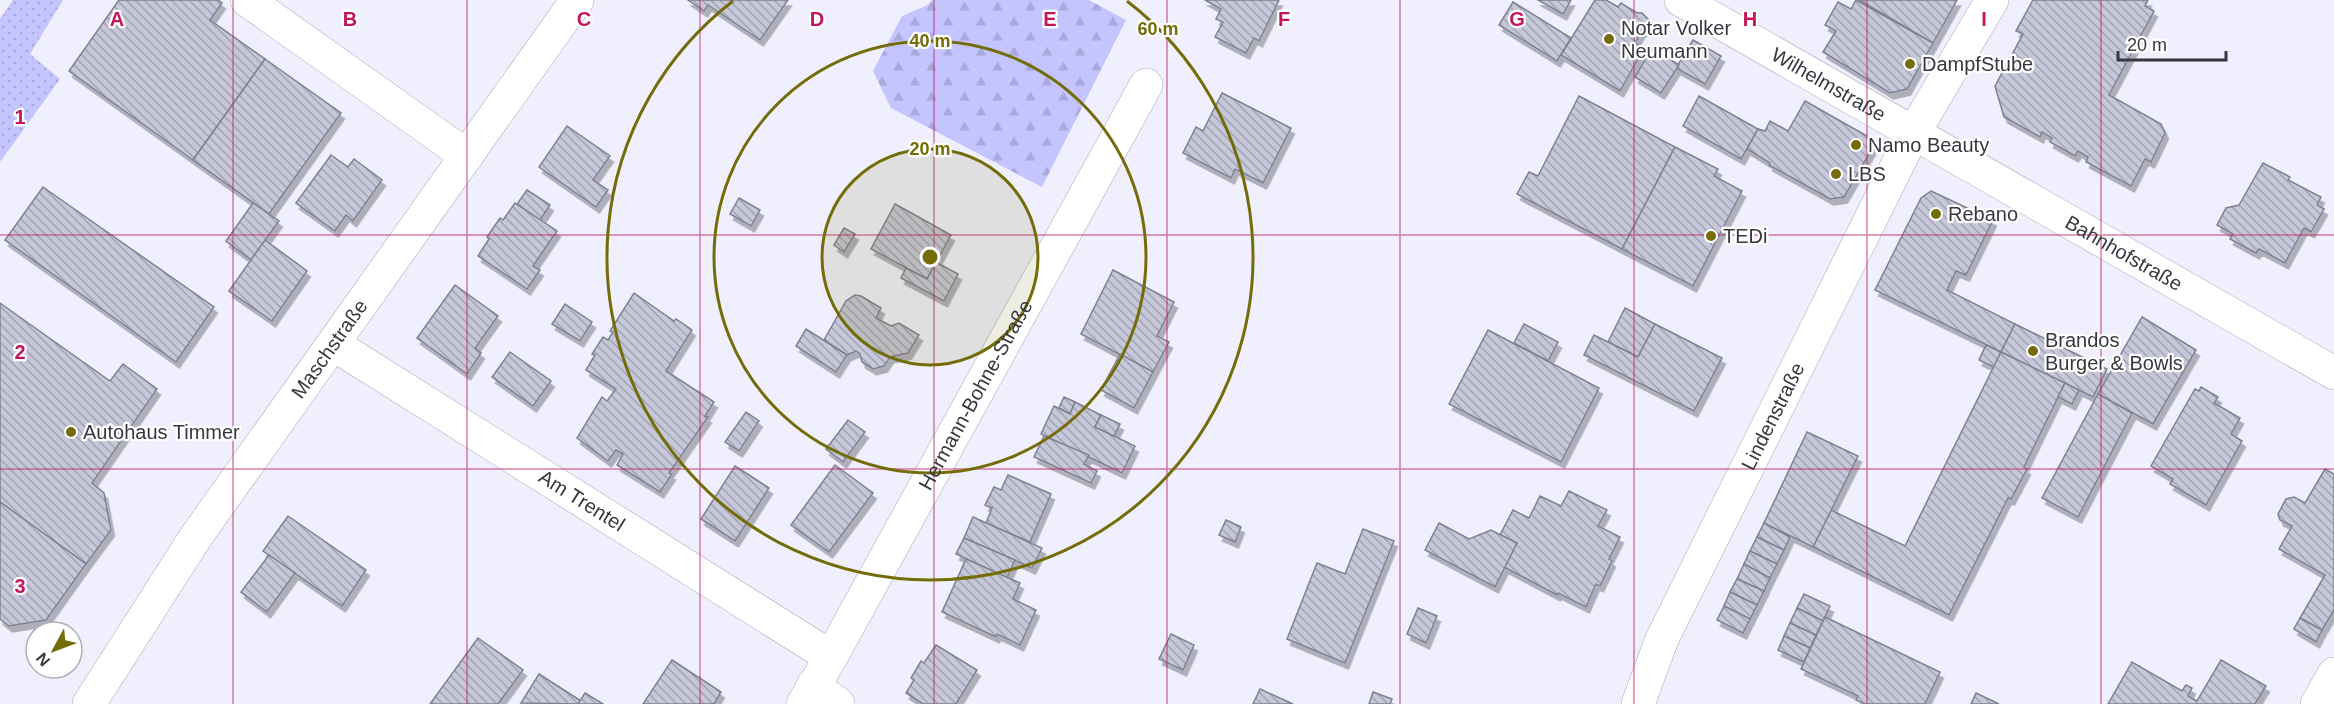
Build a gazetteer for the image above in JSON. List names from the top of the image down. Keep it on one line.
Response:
{"streets":{"street":["Wilhelmstraße","Bahnhofstraße","Maschstraße","Hermann-Bohne-Straße","Lindenstraße","Am Trentel"]},"crossings":[["Wilhelmstraße","Bahnhofstraße"],["Wilhelmstraße","Lindenstraße"],["Bahnhofstraße","Lindenstraße"],["Maschstraße","Am Trentel"],["Hermann-Bohne-Straße","Am Trentel"]],"places":["Notar Volker Neumann","DampfStube","Namo Beauty","LBS","Rebano","TEDi","Brandos Burger & Bowls","Autohaus Timmer"],"scale_bar":"20 m","north":"bottom left","grid":{"columns":["A","B","C","D","E","F","G","H","I"],"rows":["1","2","3"]},"rings":["60 m","40 m","20 m"]}
